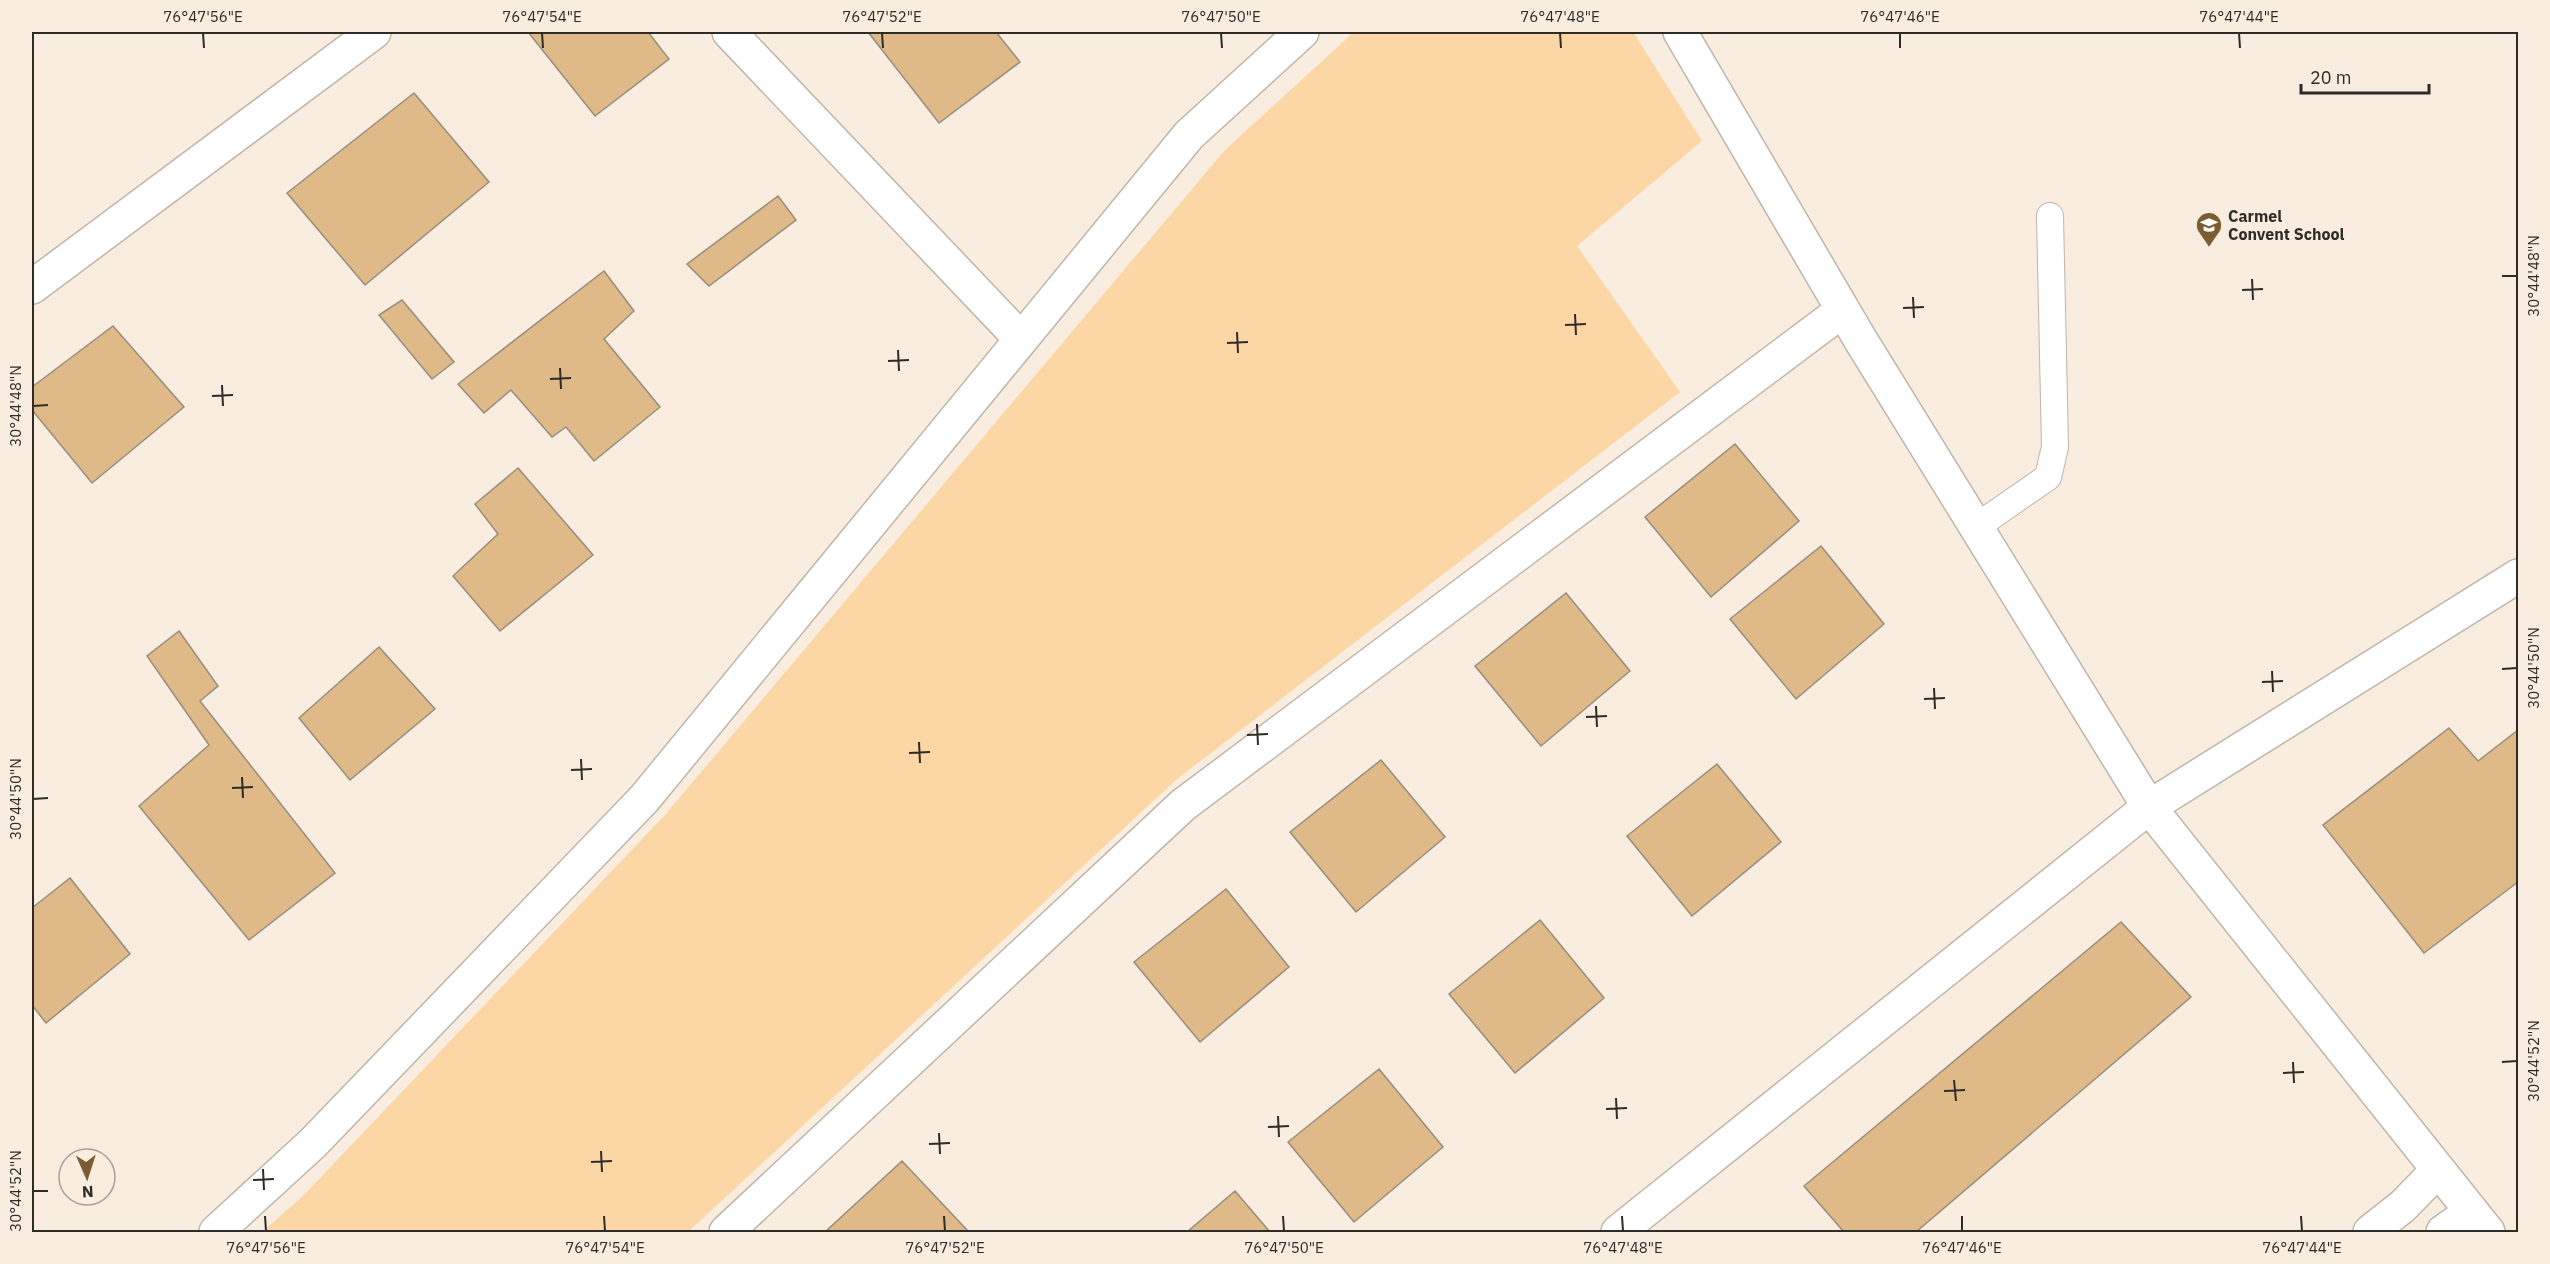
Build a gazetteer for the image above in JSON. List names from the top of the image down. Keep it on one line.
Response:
{"places":{"school or university":["Carmel Convent School"]},"scale_bar":"20 m","north":"bottom","coordinates":["76°47'56\"E","76°47'54\"E","76°47'52\"E","76°47'50\"E","76°47'48\"E","76°47'46\"E","76°47'44\"E","30°44'48\"N","30°44'50\"N","30°44'52\"N"]}
